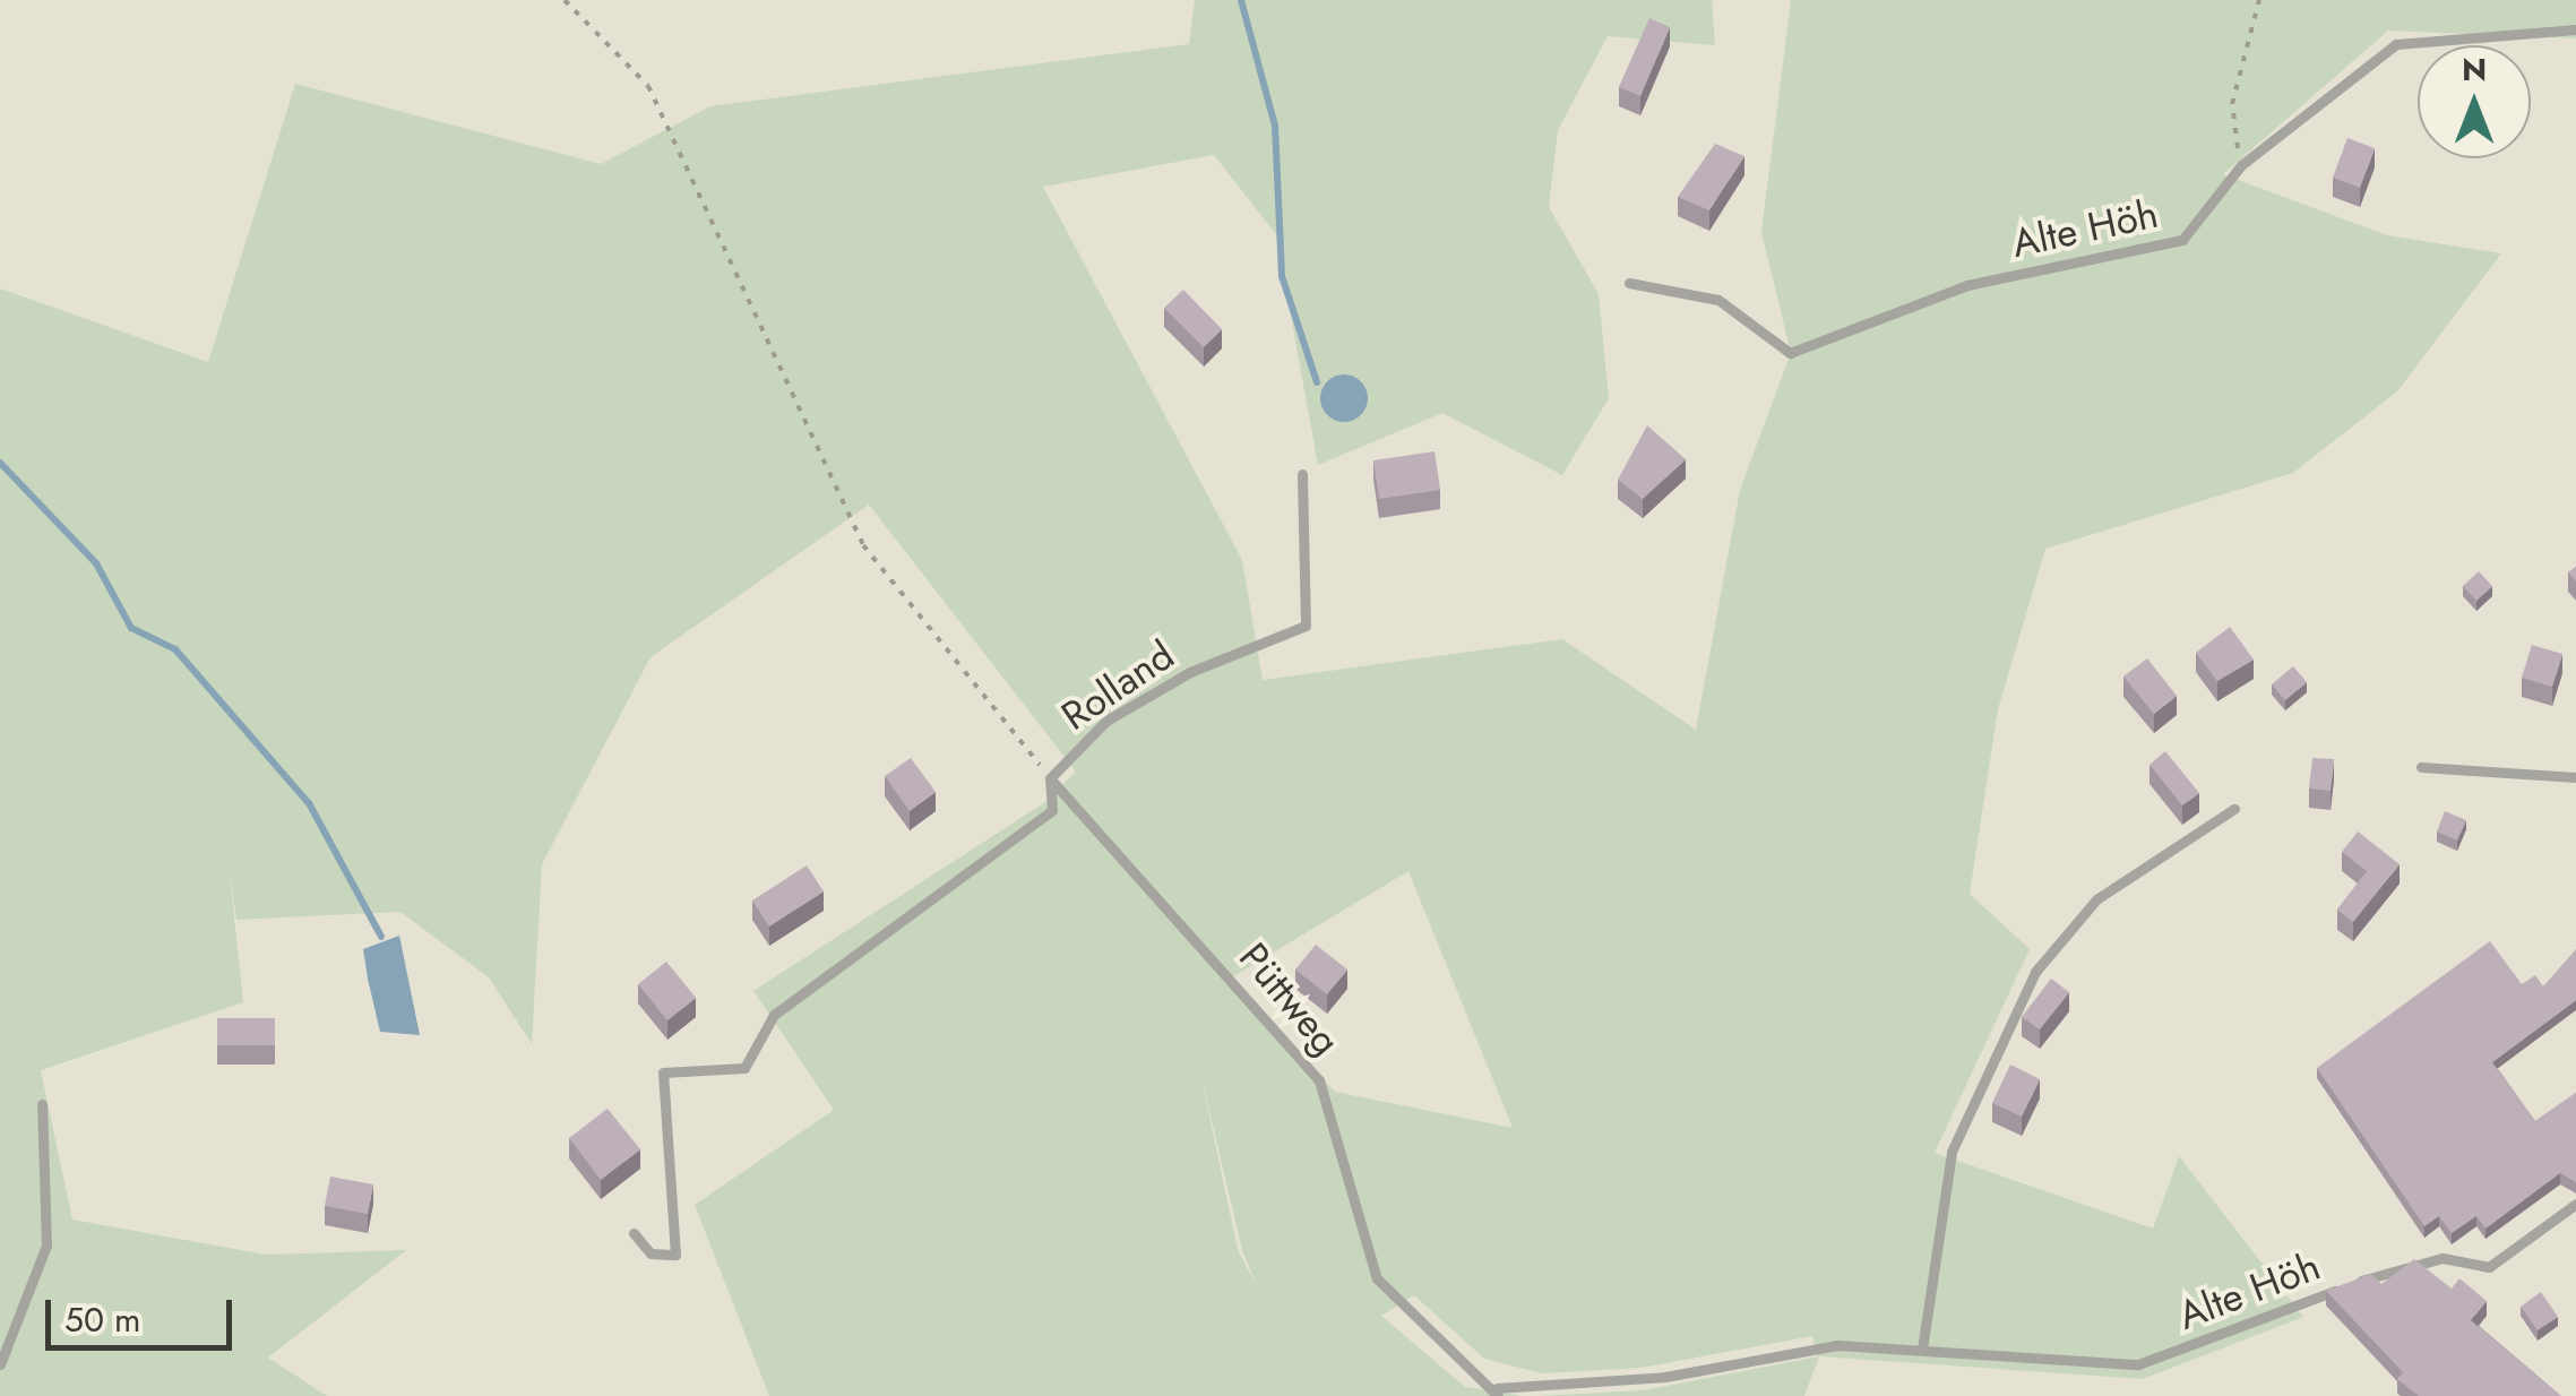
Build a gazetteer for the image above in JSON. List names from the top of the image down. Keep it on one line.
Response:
{"streets":{"lane":["Alte Höh","Rolland","Püttweg"]},"crossings":[["Alte Höh","Püttweg"],["Rolland","Püttweg"]],"scale_bar":"50 m","north":"top"}
